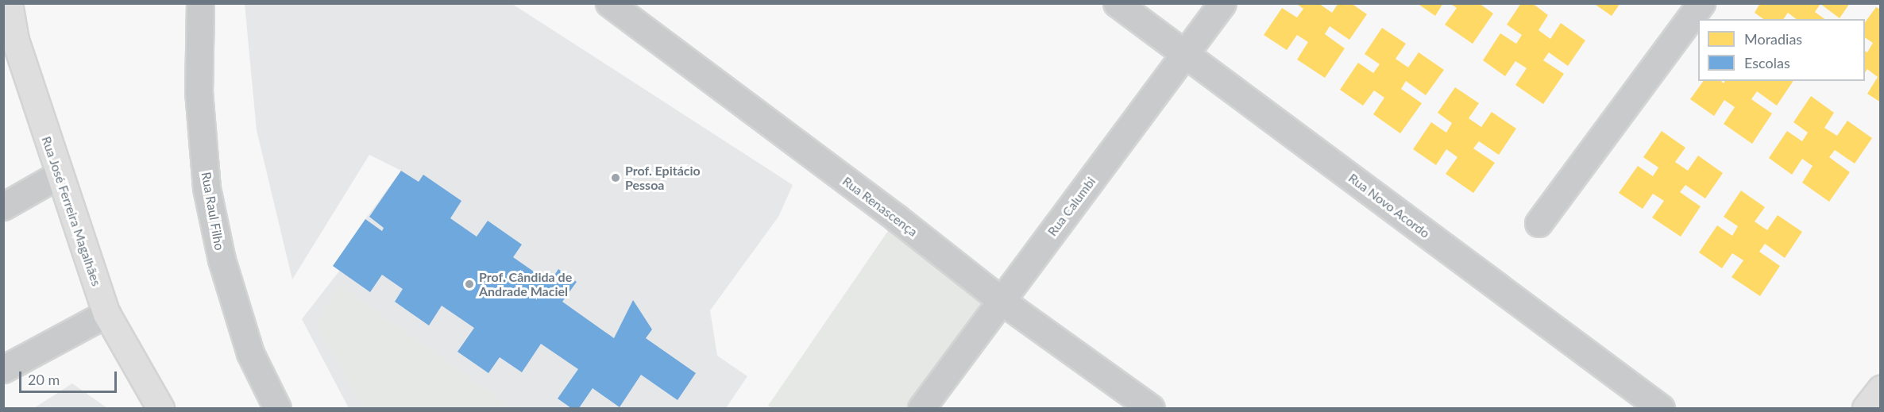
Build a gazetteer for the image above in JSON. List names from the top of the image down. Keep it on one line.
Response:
{"streets":{"main road":["Rua José Ferreira Magalhães"],"street":["Rua Novo Acordo","Rua Renascença","Rua Calumbi","Rua Raul Filho"]},"crossings":[["Rua Novo Acordo","Rua Calumbi"],["Rua Renascença","Rua Calumbi"]],"places":["Prof. Epitácio Pessoa","Prof. Cândida de Andrade Maciel"],"legend":["Moradias","Escolas"],"scale_bar":"20 m"}
